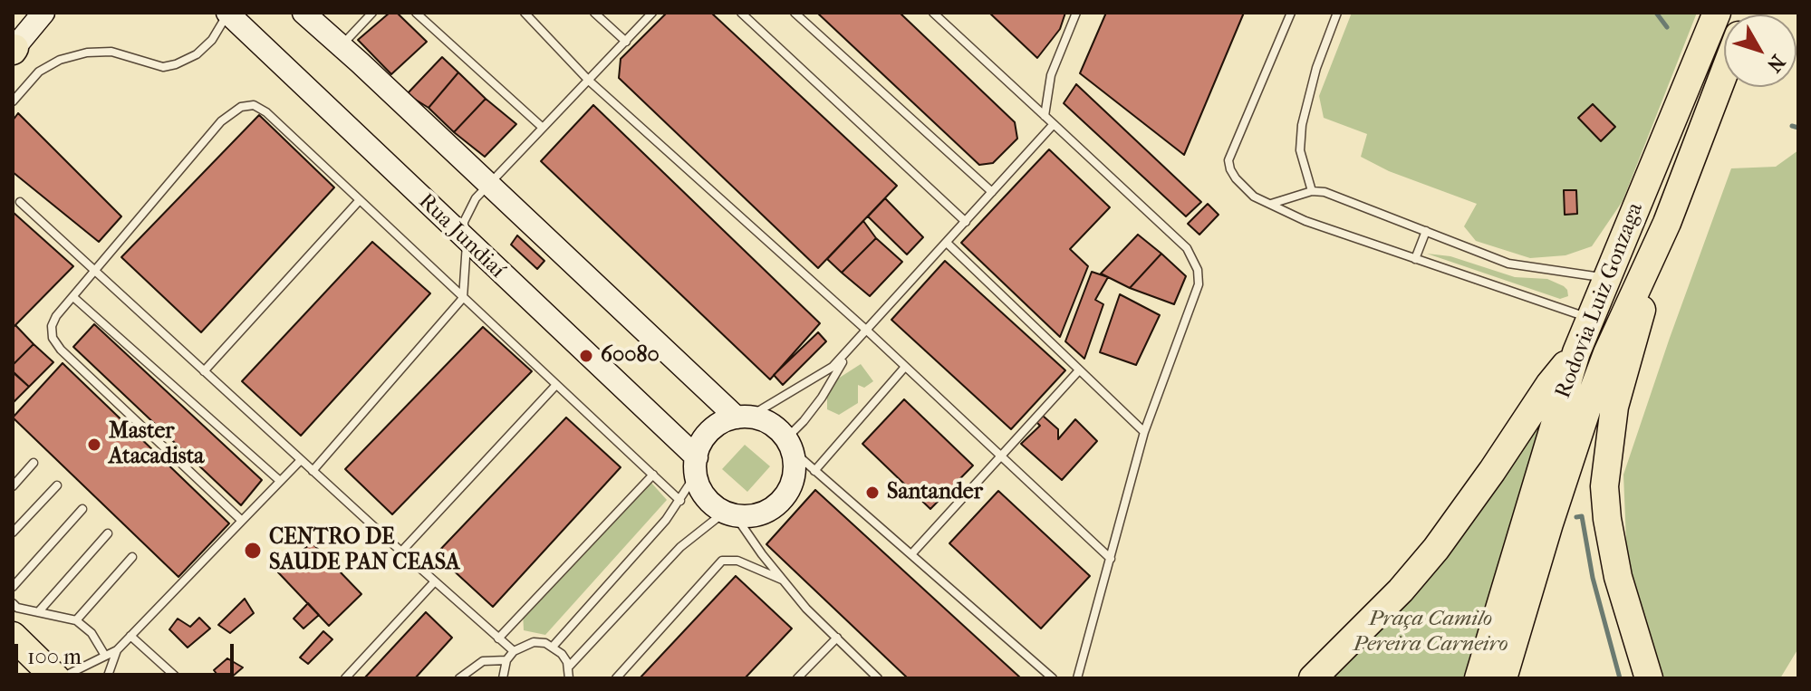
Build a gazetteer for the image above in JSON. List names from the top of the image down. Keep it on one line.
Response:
{"streets":{"highway":["Rodovia Luiz Gonzaga"],"street":["Rua Jundiaí"]},"parks":["Praça Camilo Pereira Carneiro"],"places":["60080","Master Atacadista","Santander","CENTRO DE SAUDE PAN CEASA"],"scale_bar":"100 m","north":"bottom right"}
